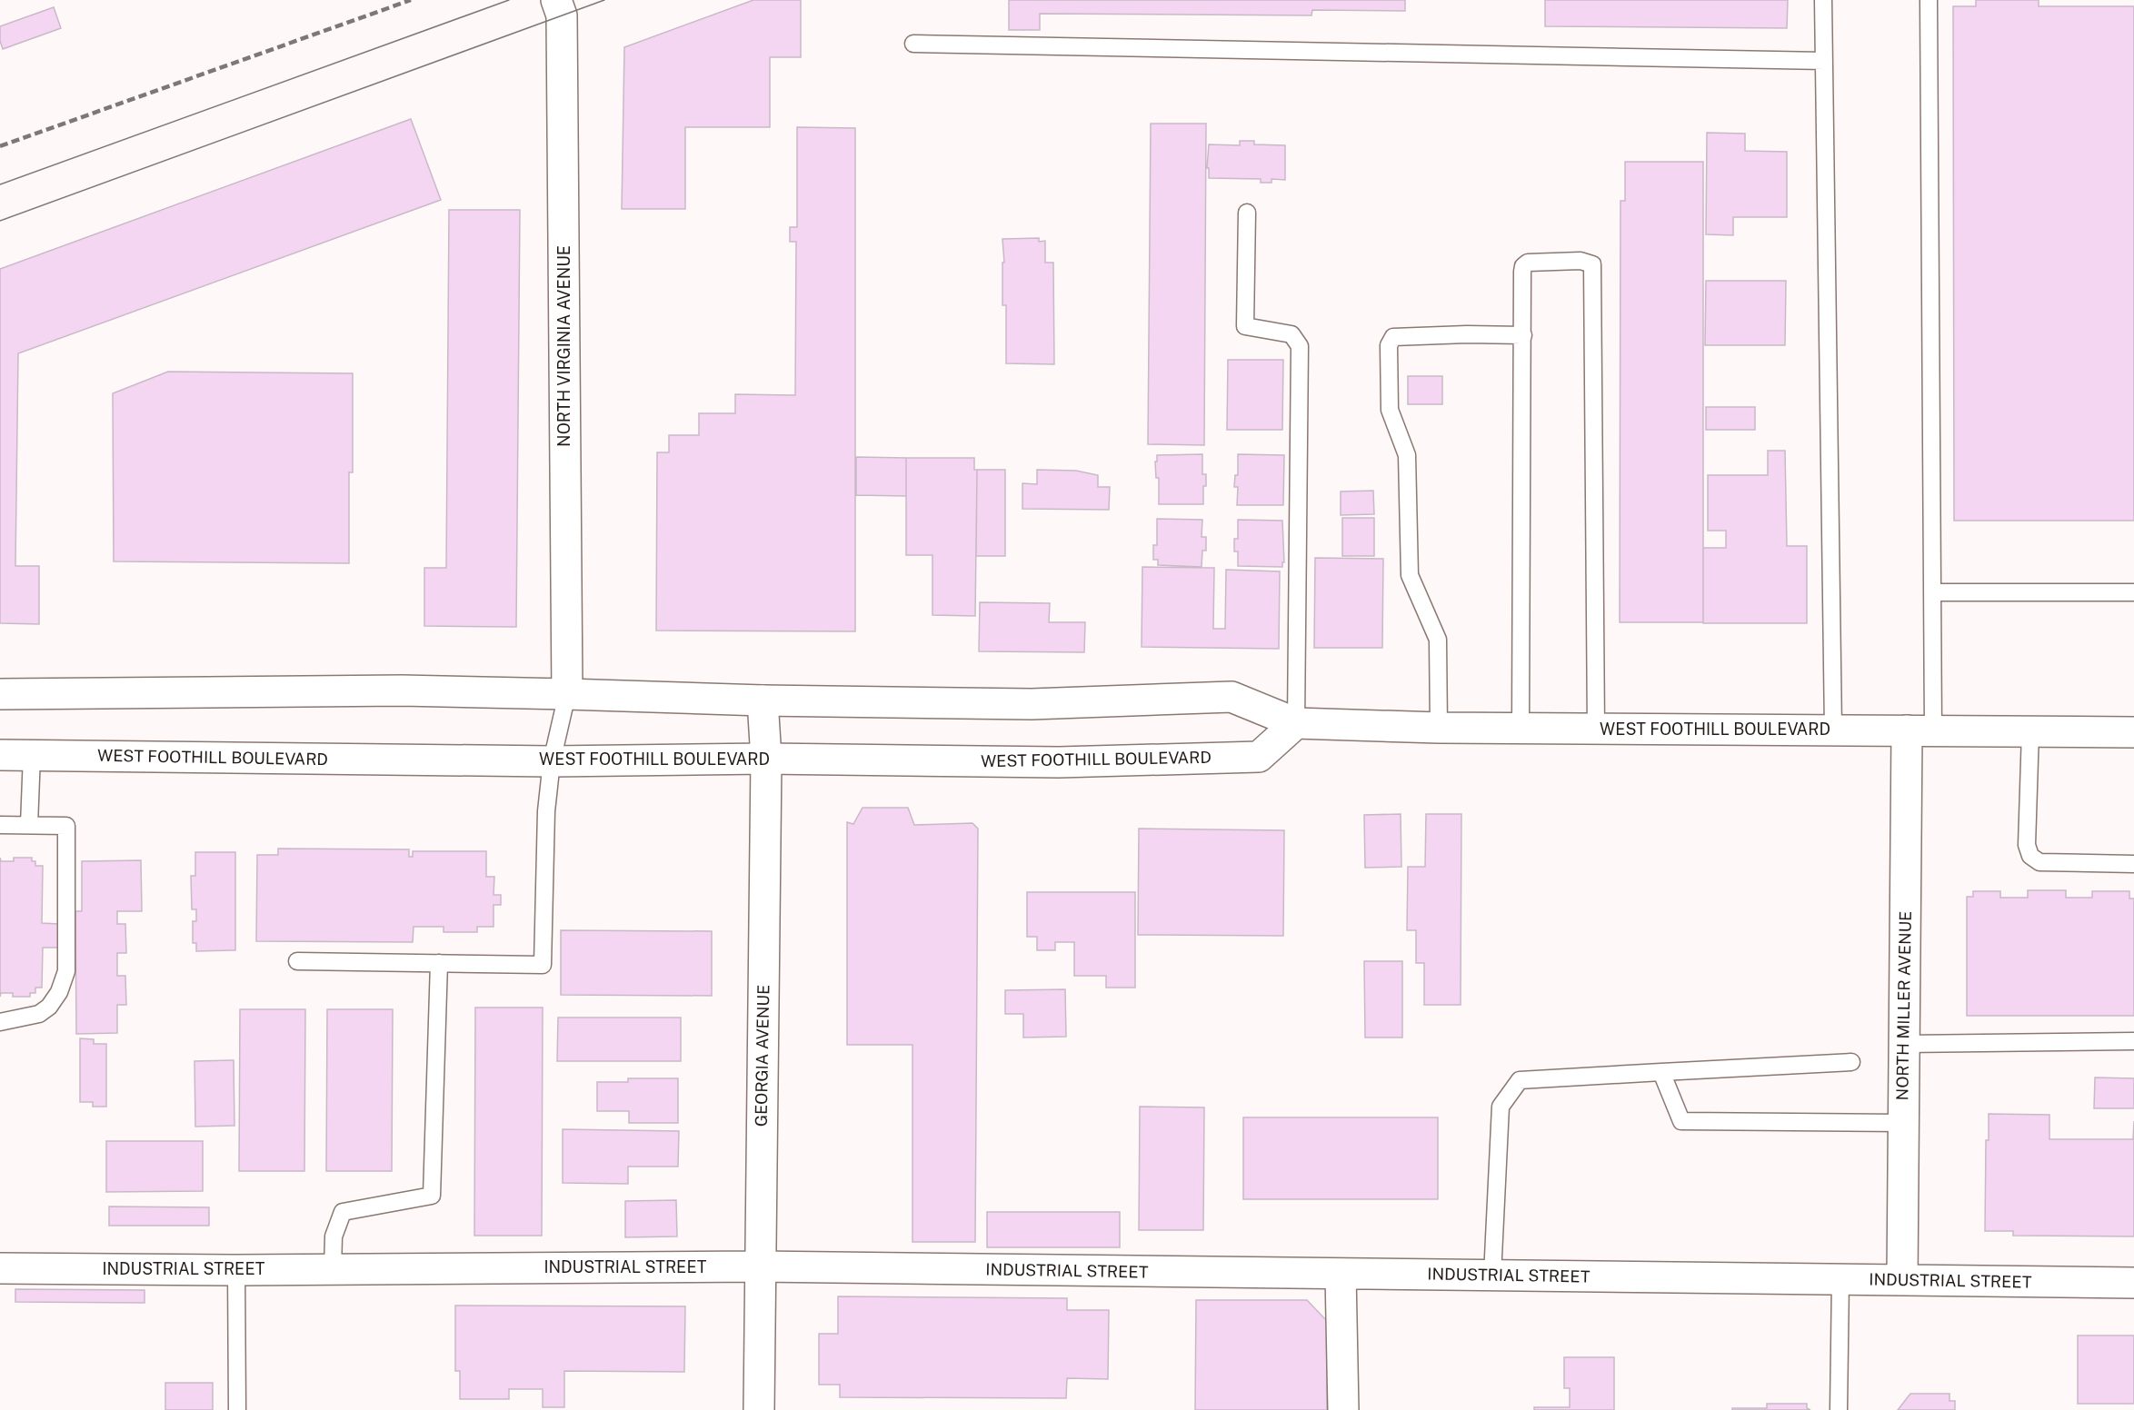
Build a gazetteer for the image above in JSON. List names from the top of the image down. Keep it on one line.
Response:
{"streets":{"street":["NORTH VIRGINIA AVENUE","WEST FOOTHILL BOULEVARD","NORTH MILLER AVENUE","GEORGIA AVENUE","INDUSTRIAL STREET"]},"crossings":[["NORTH VIRGINIA AVENUE","WEST FOOTHILL BOULEVARD"],["WEST FOOTHILL BOULEVARD","NORTH MILLER AVENUE"],["WEST FOOTHILL BOULEVARD","GEORGIA AVENUE"],["NORTH MILLER AVENUE","INDUSTRIAL STREET"],["GEORGIA AVENUE","INDUSTRIAL STREET"]]}
